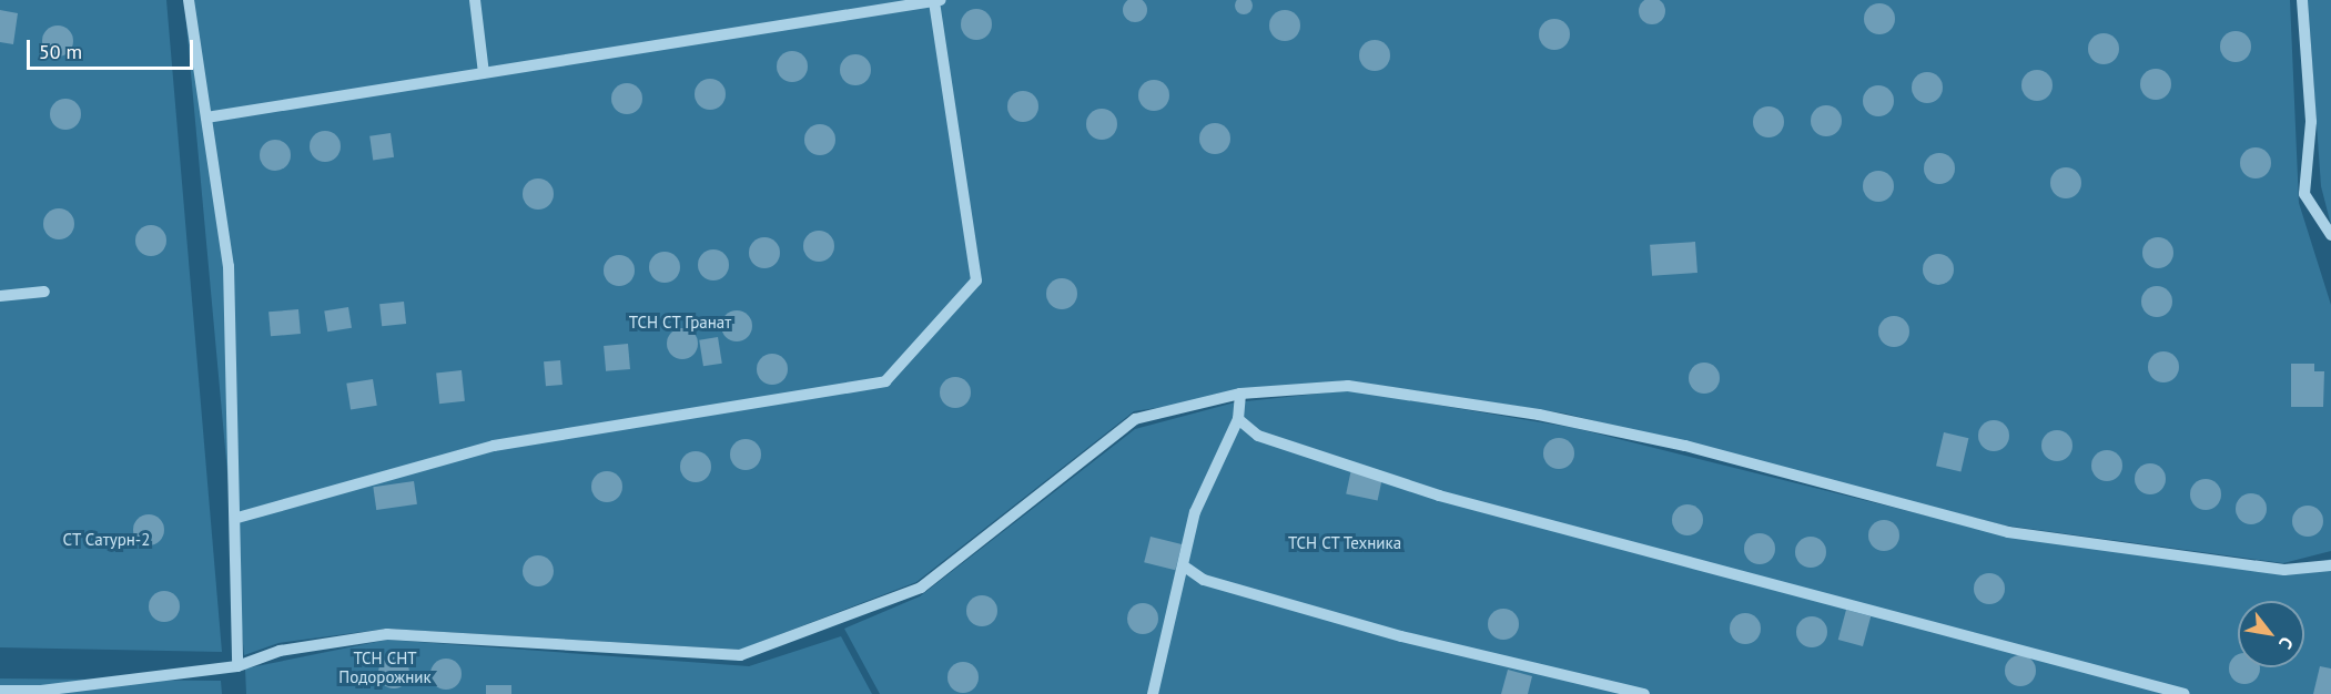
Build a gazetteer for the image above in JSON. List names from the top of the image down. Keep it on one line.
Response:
{"parks":["ТСН СТ Гранат","СТ Сатурн-2","ТСН СТ Техника","ТСН СНТ Подорожник"],"scale_bar":"50 m","north":"bottom right"}
